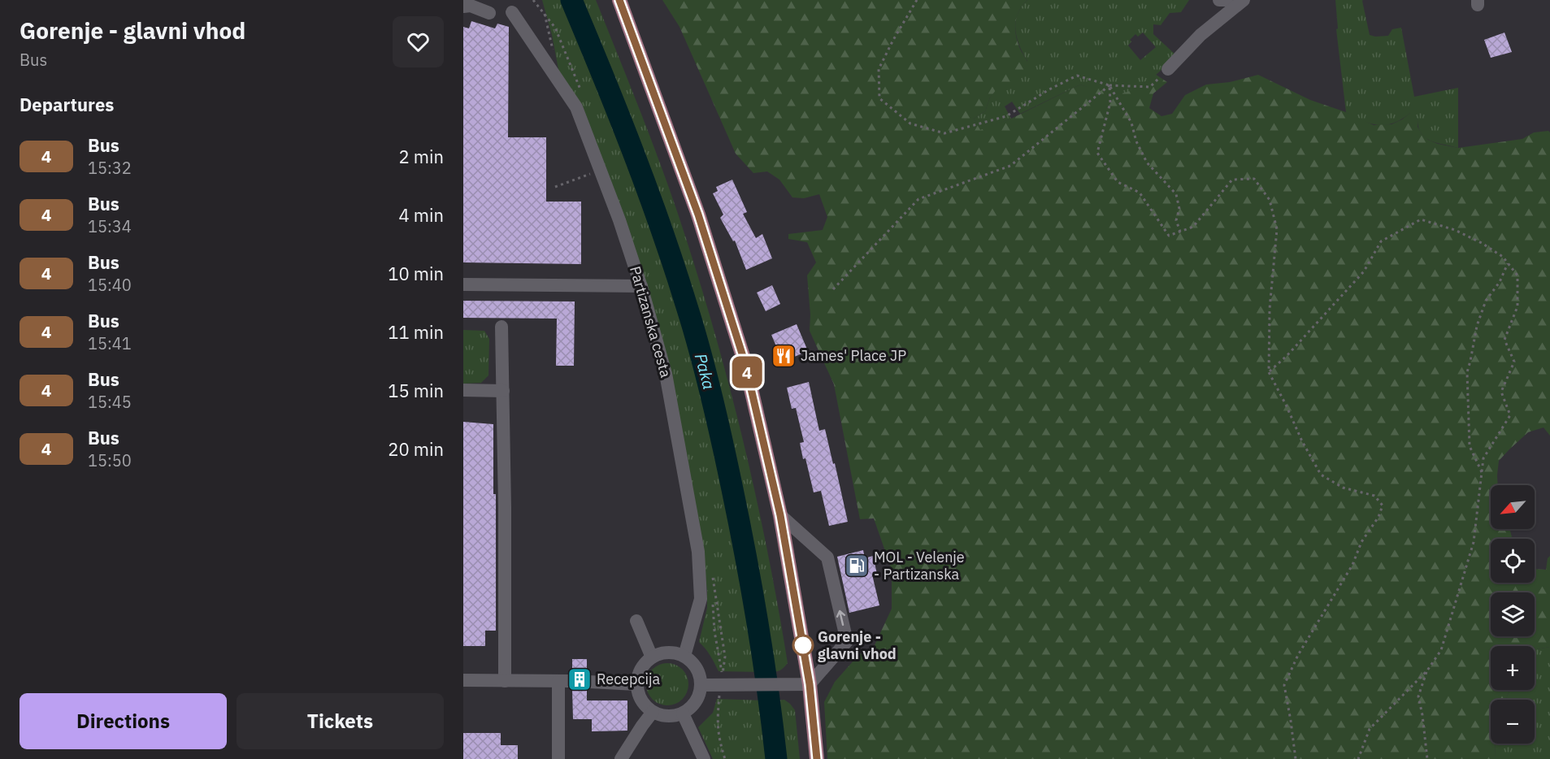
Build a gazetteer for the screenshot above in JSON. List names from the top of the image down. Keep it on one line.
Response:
{"streets":{"street":["Partizanska cesta"]},"water":["Paka"],"places":{"restaurant":["James' Place JP"],"fuel station":["MOL - Velenje - Partizanska"],"other":["Gorenje - glavni vhod"],"building":["Recepcija"]},"lines":["bus line 4"],"north":"bottom left","page":{"heading":[["Gorenje - glavni vhod","Bus"],"Departures"],"on_map":"4","list":[{"mark":"4","name":"Bus","note":"15:32","value":"2 min"},{"mark":"4","name":"Bus","note":"15:34","value":"4 min"},{"mark":"4","name":"Bus","note":"15:40","value":"10 min"},{"mark":"4","name":"Bus","note":"15:41","value":"11 min"},{"mark":"4","name":"Bus","note":"15:45","value":"15 min"},{"mark":"4","name":"Bus","note":"15:50","value":"20 min"}],"map_buttons":["+","−"],"buttons":["Directions","Tickets"]}}
